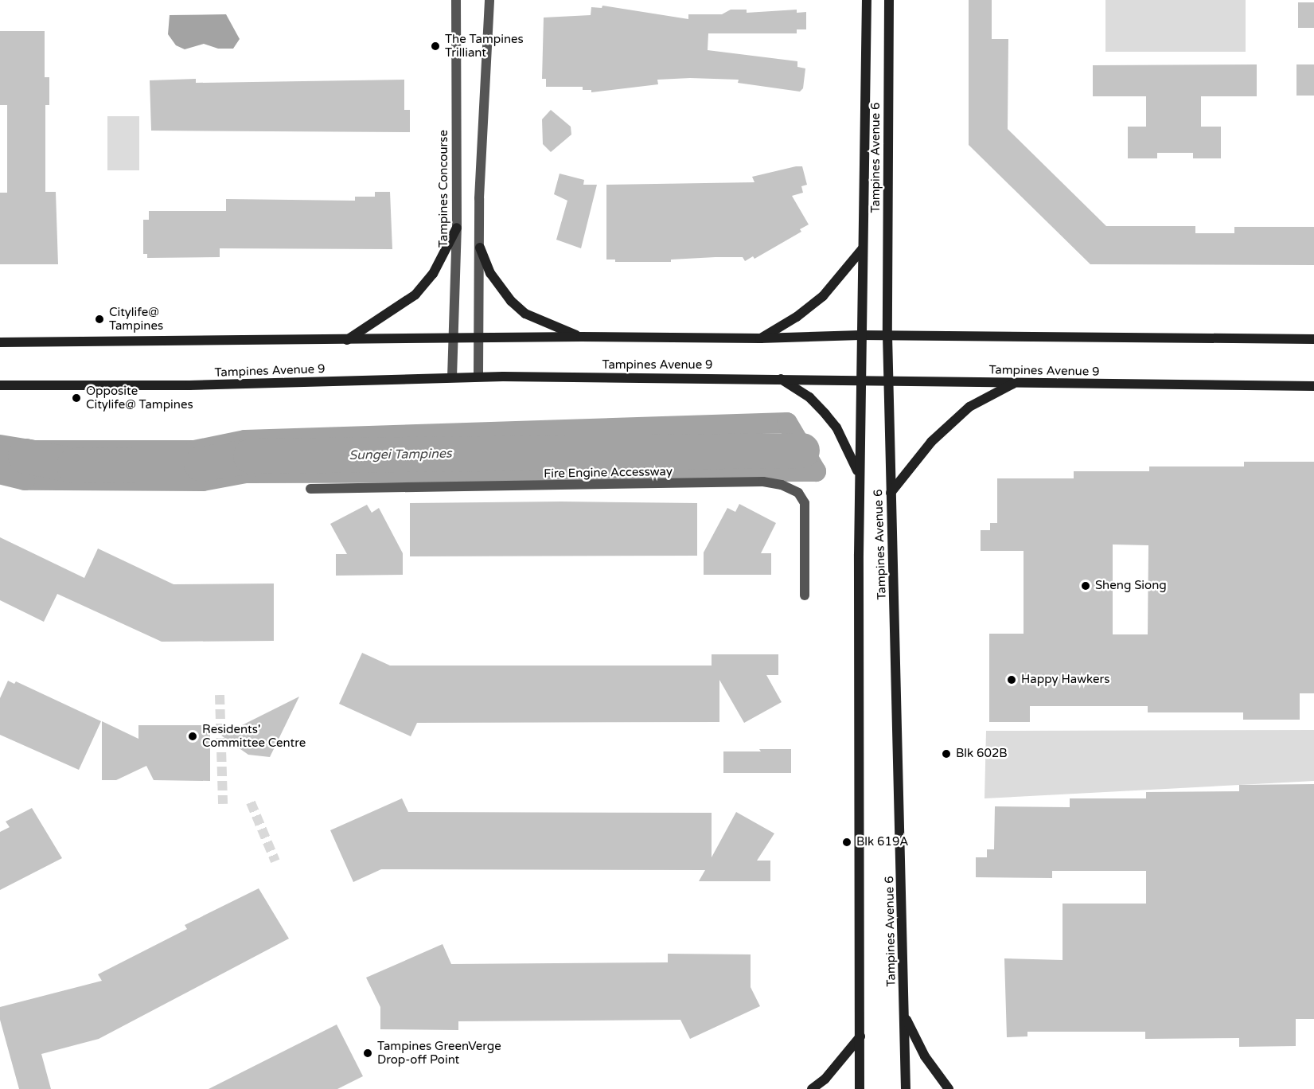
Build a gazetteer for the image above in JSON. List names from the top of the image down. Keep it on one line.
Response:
{"streets":{"main road":["Tampines Avenue 6","Tampines Avenue 9"],"street":["Tampines Concourse","Fire Engine Accessway"]},"crossings":[["Tampines Avenue 6","Tampines Avenue 9"],["Tampines Concourse","Tampines Avenue 9"]],"water":["Sungei Tampines"],"places":["The Tampines Trilliant","Citylife@ Tampines","Opposite Citylife@ Tampines","Sheng Siong","Happy Hawkers","Residents' Committee Centre","Blk 602B","Blk 619A","Tampines GreenVerge Drop-off Point"]}
